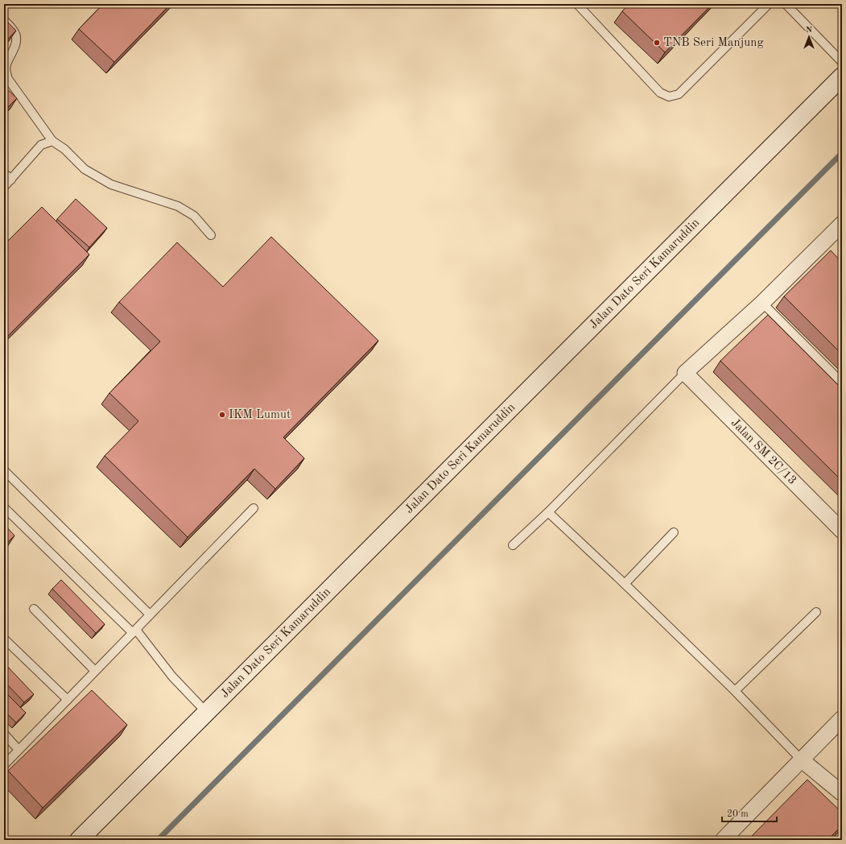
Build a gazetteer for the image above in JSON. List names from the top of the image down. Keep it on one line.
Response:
{"streets":{"street":["Jalan Dato Seri Kamaruddin","Jalan SM 2C/13"]},"places":["TNB Seri Manjung","IKM Lumut"],"scale_bar":"20 m","north":"top"}
